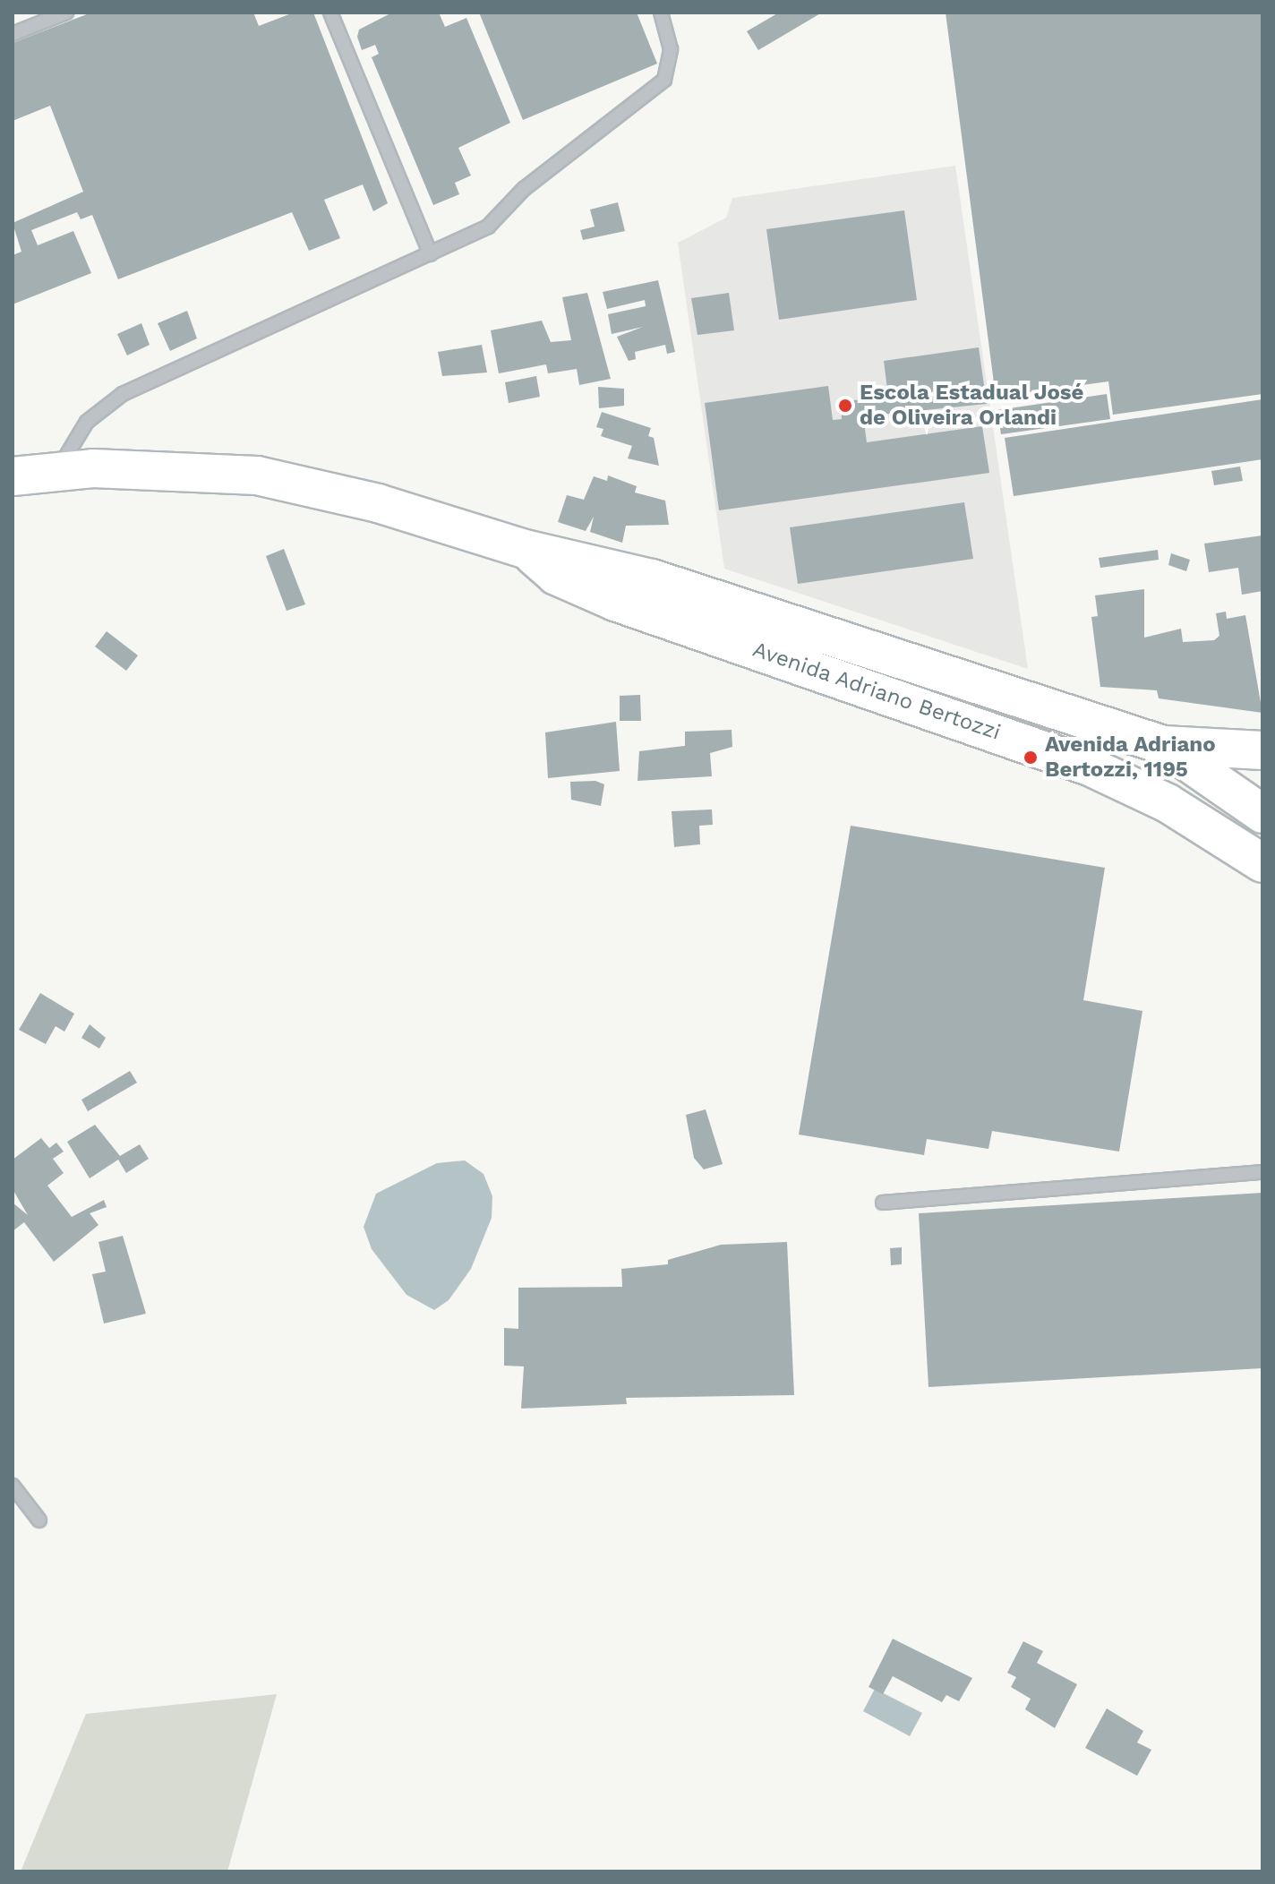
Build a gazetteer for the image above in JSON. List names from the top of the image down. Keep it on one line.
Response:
{"streets":{"main road":["Avenida Adriano Bertozzi"]},"places":["Escola Estadual José de Oliveira Orlandi","Avenida Adriano Bertozzi, 1195"]}
